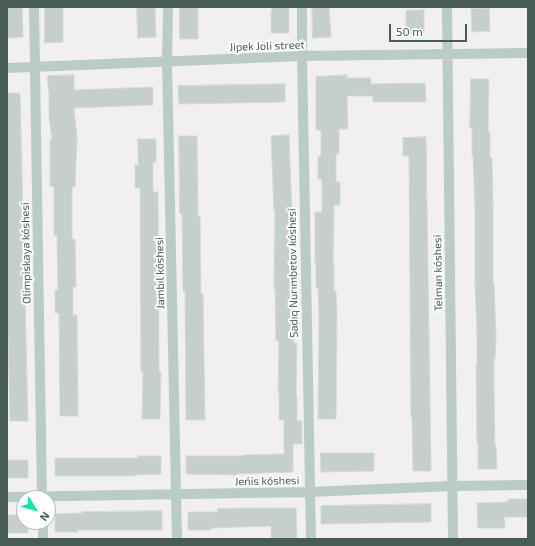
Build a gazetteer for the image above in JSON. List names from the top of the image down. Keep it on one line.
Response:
{"streets":{"street":["Jipek Joli street","Olimpiskaya kóshesi","Jambıl kóshesi","Sadıq Nurımbetov kóshesi","Telman kóshesi","Jeńis kóshesi"]},"crossings":[["Jipek Joli street","Olimpiskaya kóshesi"],["Jipek Joli street","Jambıl kóshesi"],["Jipek Joli street","Sadıq Nurımbetov kóshesi"],["Jipek Joli street","Telman kóshesi"],["Jambıl kóshesi","Jeńis kóshesi"],["Sadıq Nurımbetov kóshesi","Jeńis kóshesi"],["Telman kóshesi","Jeńis kóshesi"]],"scale_bar":"50 m","north":"bottom right"}
